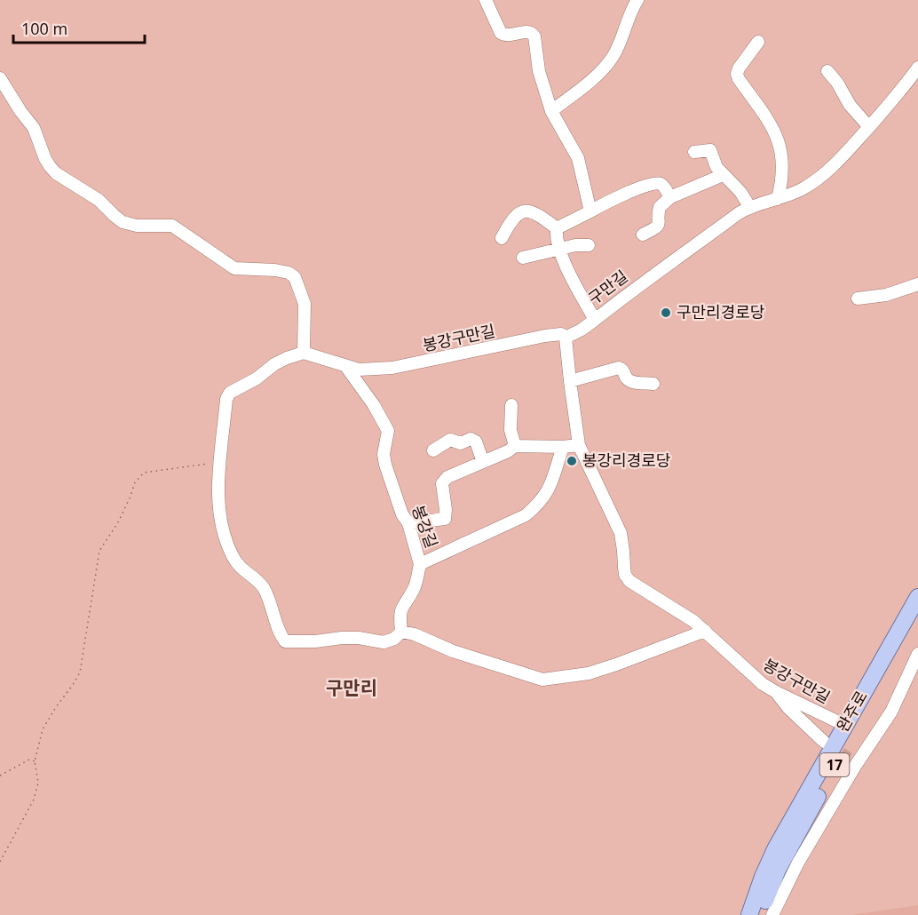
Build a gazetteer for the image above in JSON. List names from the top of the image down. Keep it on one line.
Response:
{"streets":{"main road":["완주로","17"],"street":["구만길","봉강구만길","봉강길"]},"crossings":[["봉강구만길","봉강길"],["봉강구만길","완주로"]],"districts":["구만리"],"places":["구만리경로당","봉강리경로당"],"scale_bar":"100 m"}
